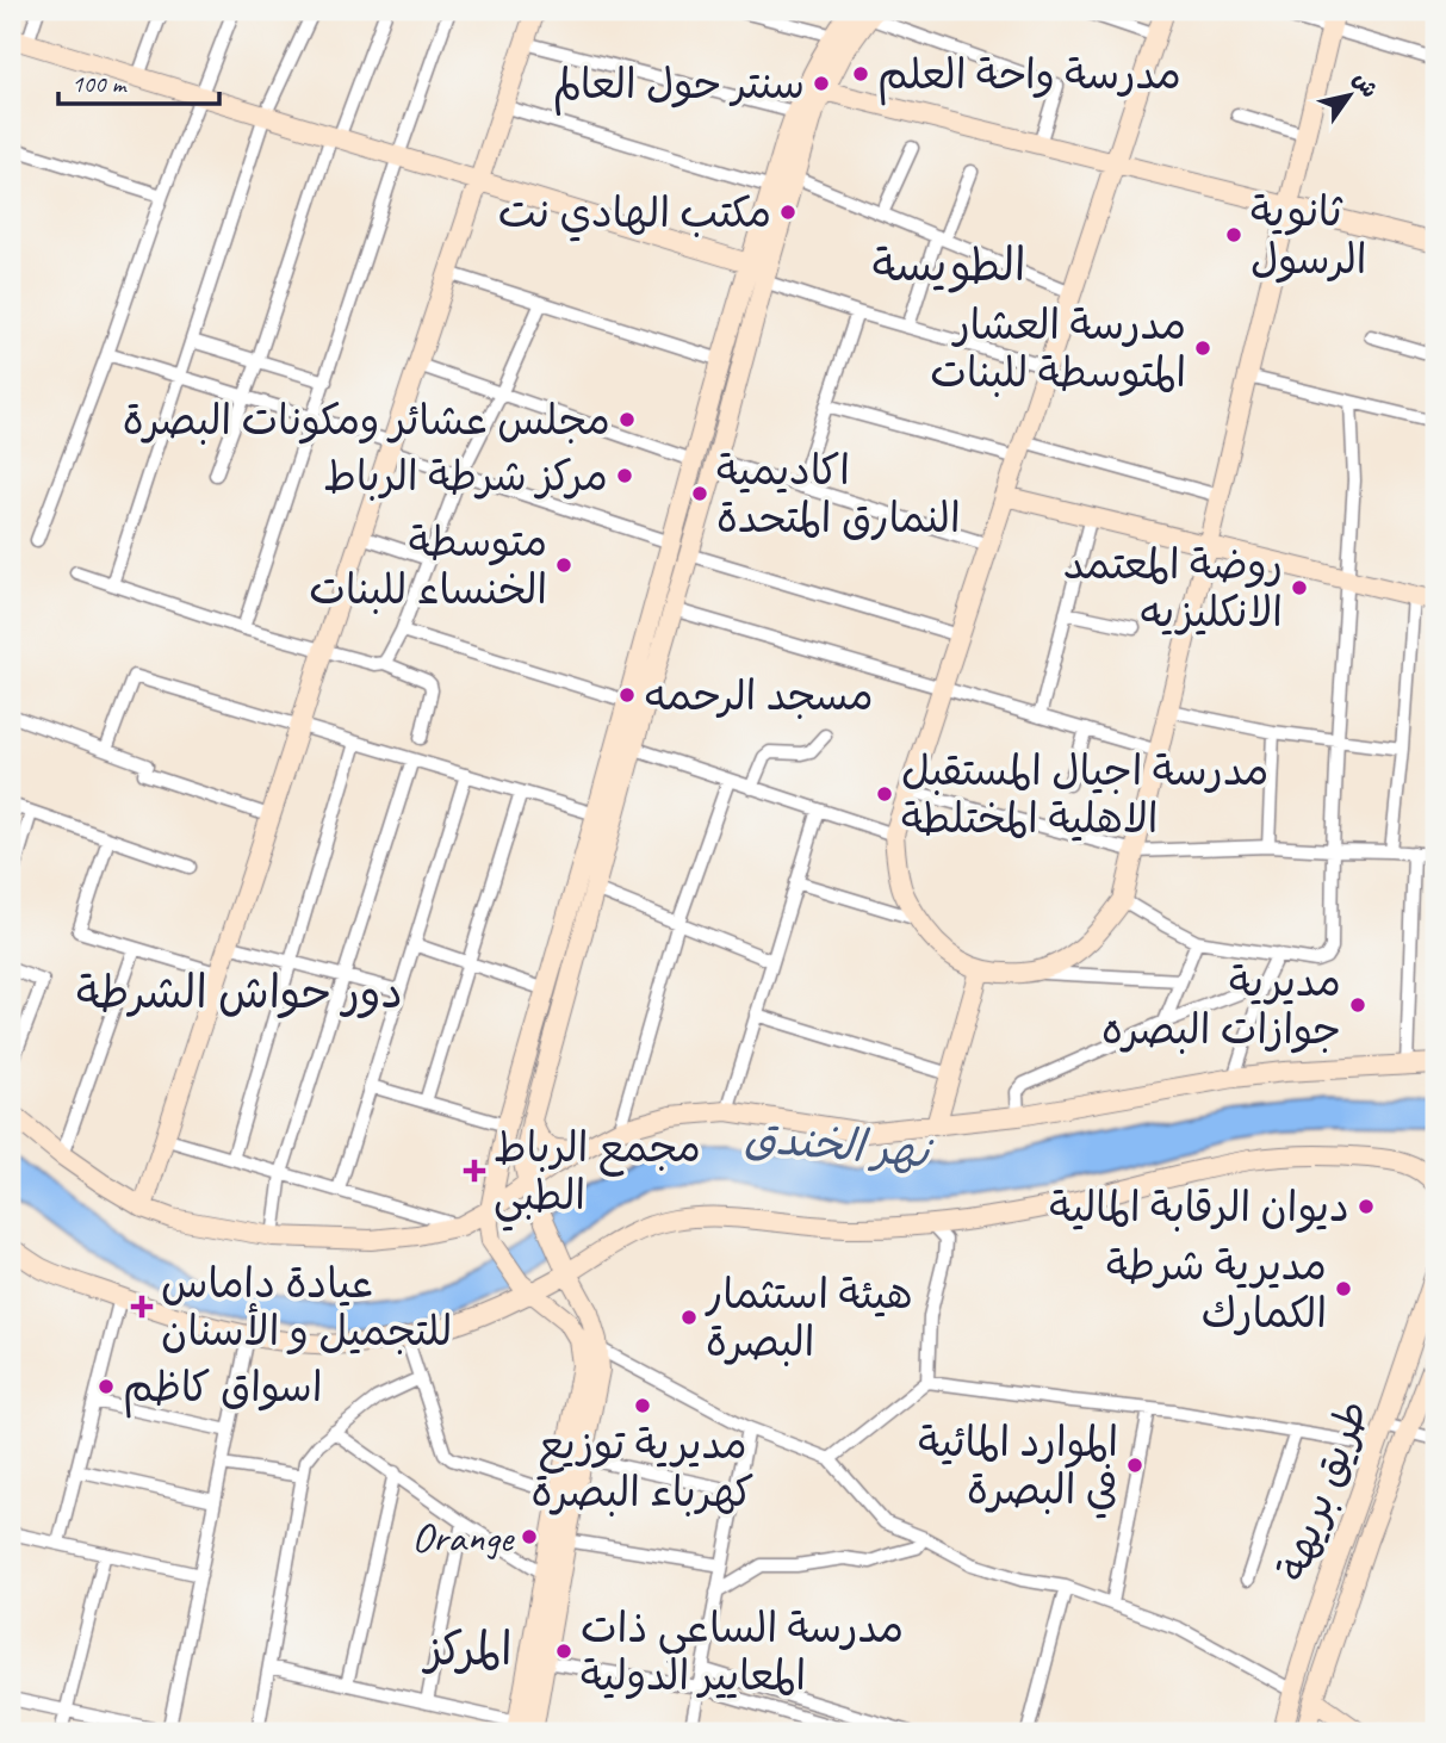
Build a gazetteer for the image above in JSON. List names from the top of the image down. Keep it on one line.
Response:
{"streets":{"main road":["طريق بريهة"]},"districts":["الطويسة","دور حواش الشرطة","المركز"],"water":["نهر الخندق"],"places":{"other":["مدرسة واحة العلم","سنتر حول العالم","مكتب الهادي نت","ثانوية الرسول","مدرسة العشار المتوسطة للبنات","مجلس عشائر ومكونات البصرة","مركز شرطة الرباط","اكاديمية النمارق المتحدة","متوسطة الخنساء للبنات","روضة المعتمد الانكليزيه","مسجد الرحمه","مدرسة اجيال المستقبل الاهلية المختلطة","مديرية جوازات البصره","ديوان الرقابة المالية","مديرية شرطة الكمارك","هيئة استثمار البصرة","اسواق كاظم","مديرية توزيع كهرباء البصرة","الموارد المائية في البصرة","Orange","مدرسة الساعي ذات المعايير الدولية"],"health":["مجمع الرباط الطبي","عيادة داماس للتجميل و الأسنان"]},"scale_bar":"100 m","north":"top right"}
